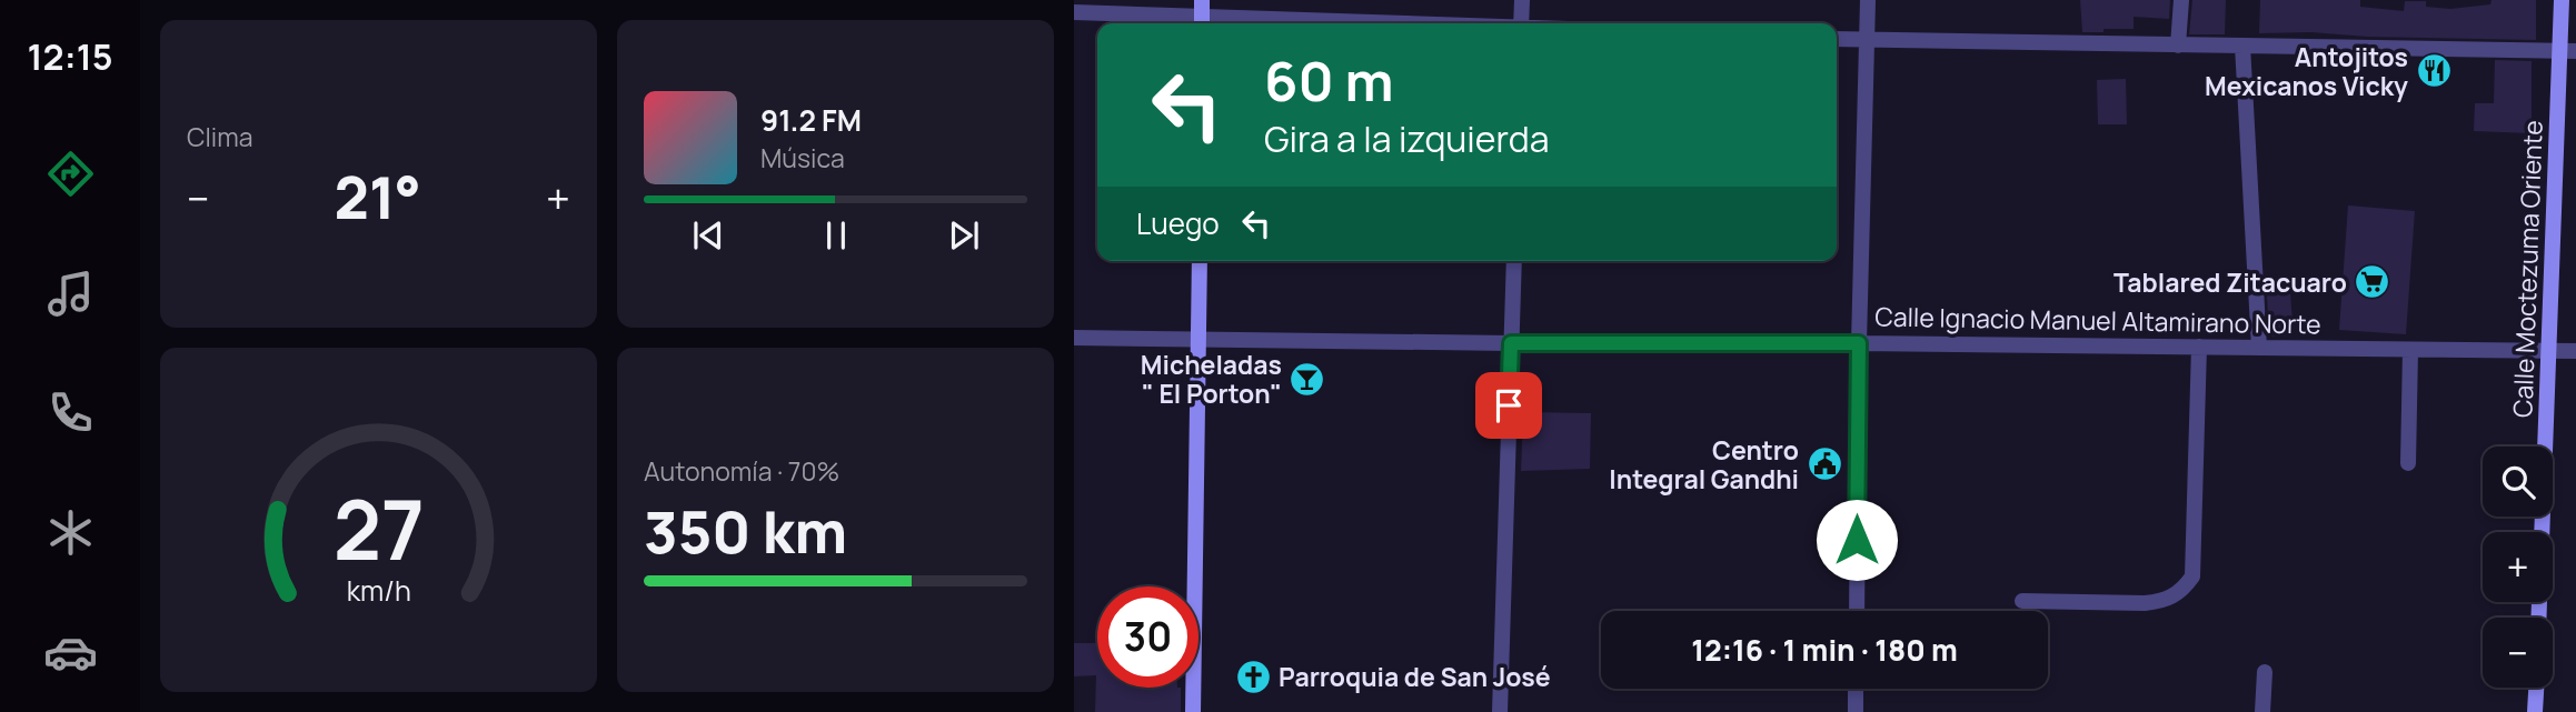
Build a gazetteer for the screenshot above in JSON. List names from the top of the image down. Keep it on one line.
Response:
{"streets":{"street":["Calle Moctezuma Oriente","Calle Ignacio Manuel Altamirano Norte"]},"crossings":[["Calle Moctezuma Oriente","Calle Ignacio Manuel Altamirano Norte"]],"places":{"restaurant":["Antojitos Mexicanos Vicky"],"supermarket":["Tablared Zitacuaro"],"bar":["Micheladas \" El Porton\""],"public building":["Centro Integral Gandhi"],"church":["Parroquia de San José"]},"page":{"tabs":"12:15","tile":["Clima",["Autonomía · 70%","350 km"]],"turn":["60 m","Gira a la izquierda"],"song":["91.2 FM","Música"],"heat":["−","21°","+"],"then":"Luego","map_buttons":["+","−"],"limit":"30","trip":"12:16 · 1 min · 180 m","gauge":["27","km/h"]}}
